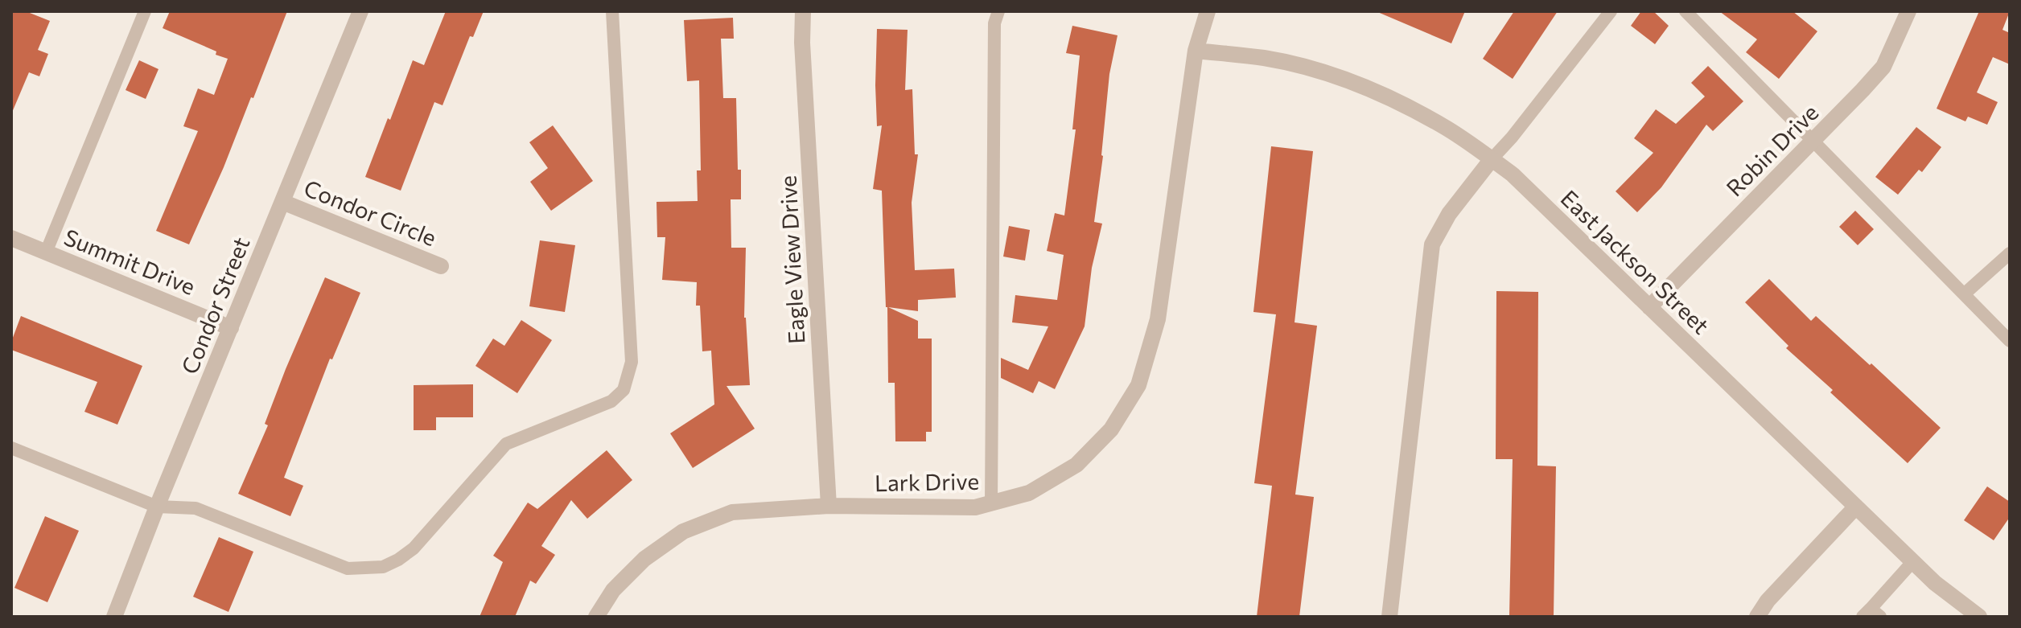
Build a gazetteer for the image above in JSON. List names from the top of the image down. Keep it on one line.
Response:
{"streets":{"street":["Robin Drive","Condor Circle","Eagle View Drive","Summit Drive","East Jackson Street","Condor Street","Lark Drive"]},"crossings":[["Robin Drive","East Jackson Street"],["Condor Circle","Condor Street"],["Eagle View Drive","Lark Drive"],["Summit Drive","Condor Street"],["East Jackson Street","Lark Drive"]]}
